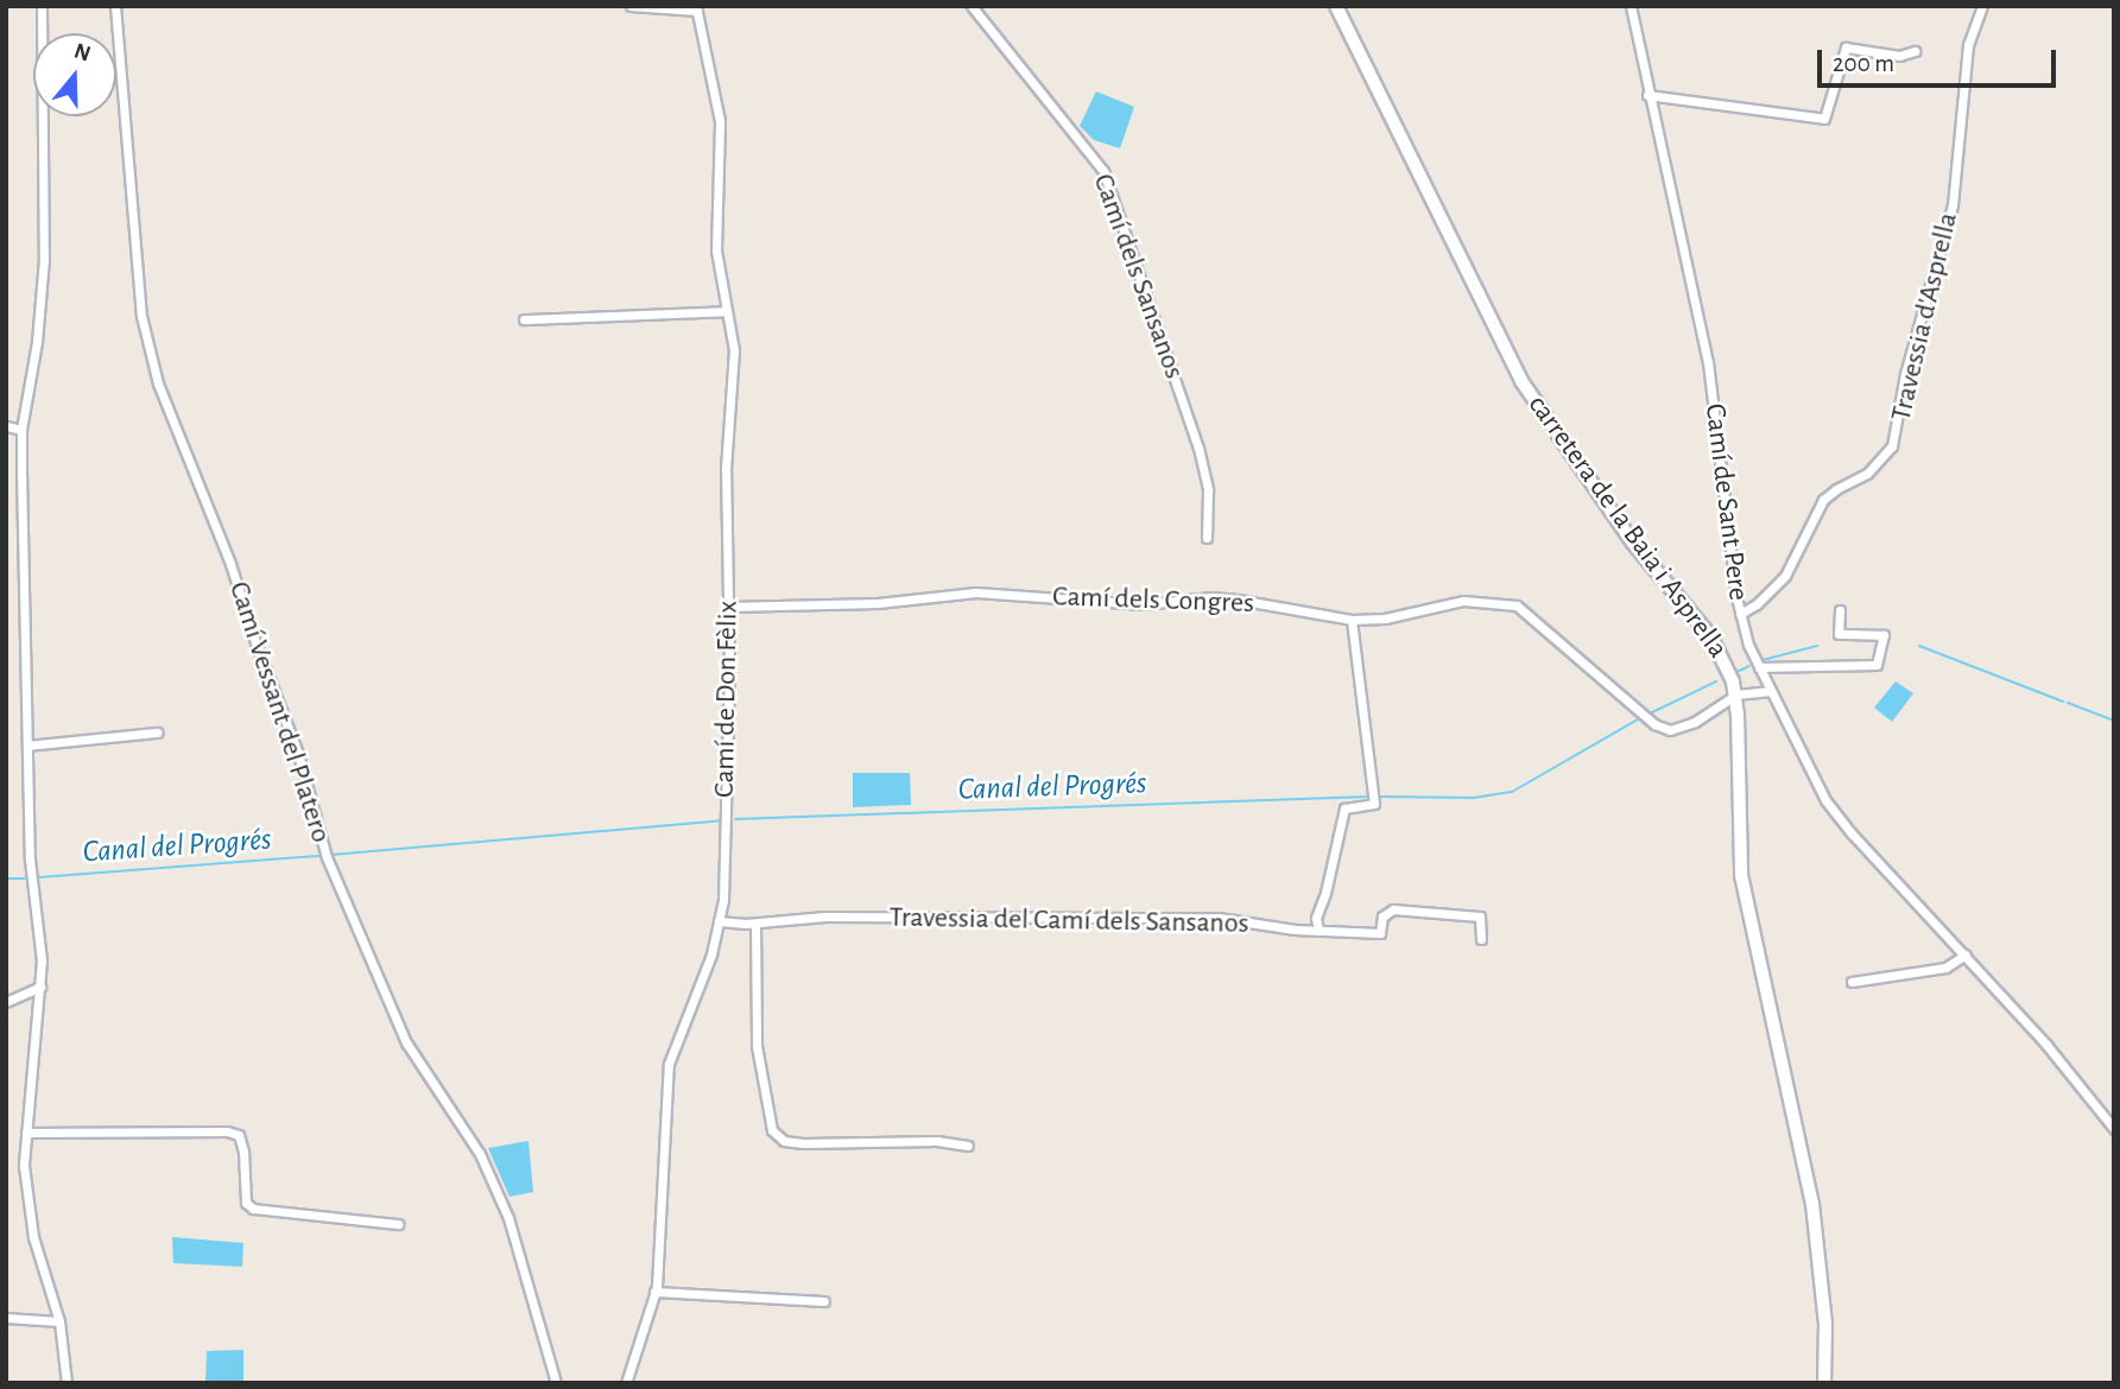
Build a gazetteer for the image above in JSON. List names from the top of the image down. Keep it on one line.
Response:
{"streets":{"main road":["carretera de la Baia i Asprella"],"street":["Camí dels Sansanos","Travessia d'Asprella","Camí de Sant Pere","Camí dels Congres","Camí de Don Fèlix","Camí Vessant del Platero","Travessia del Camí dels Sansanos"]},"crossings":[["Travessia d'Asprella","Camí de Sant Pere"],["Camí de Sant Pere","Camí dels Congres"],["carretera de la Baia i Asprella","Camí dels Congres"],["Camí dels Congres","Camí de Don Fèlix"],["Camí de Don Fèlix","Travessia del Camí dels Sansanos"]],"water":["Canal del Progrés"],"scale_bar":"200 m","north":"top"}
